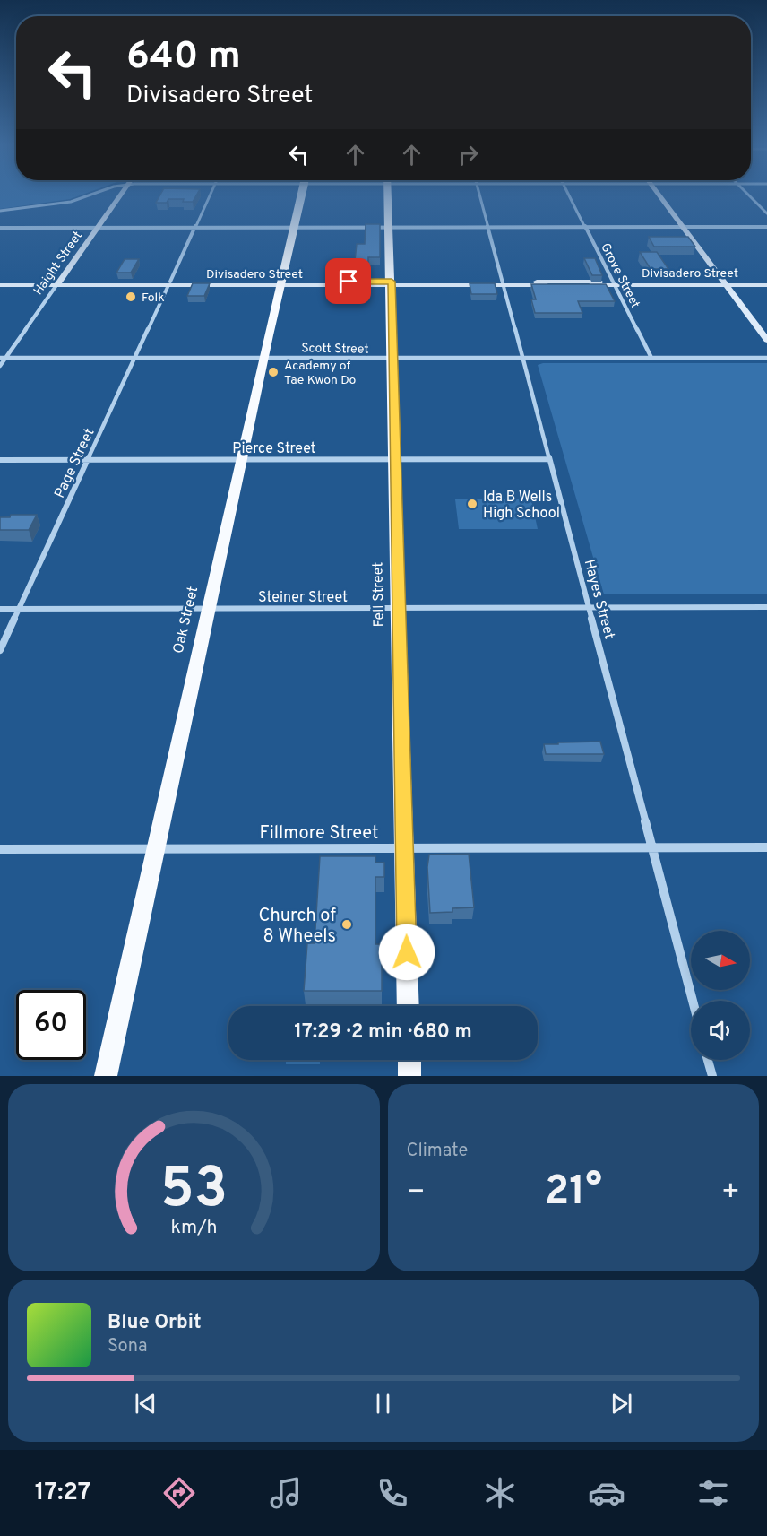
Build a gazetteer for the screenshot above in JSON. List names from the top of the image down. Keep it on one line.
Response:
{"streets":{"main road":["Fell Street","Oak Street"],"street":["Haight Street","Divisadero Street","Grove Street","Scott Street","Pierce Street","Page Street","Steiner Street","Hayes Street","Fillmore Street"]},"crossings":[["Haight Street","Divisadero Street"],["Haight Street","Scott Street"],["Divisadero Street","Grove Street"],["Divisadero Street","Page Street"],["Divisadero Street","Fell Street"],["Divisadero Street","Hayes Street"],["Divisadero Street","Oak Street"],["Grove Street","Scott Street"],["Scott Street","Page Street"],["Scott Street","Fell Street"],["Scott Street","Hayes Street"],["Scott Street","Oak Street"],["Pierce Street","Page Street"],["Pierce Street","Fell Street"],["Pierce Street","Hayes Street"],["Pierce Street","Oak Street"],["Page Street","Steiner Street"],["Fell Street","Steiner Street"],["Fell Street","Fillmore Street"],["Steiner Street","Hayes Street"],["Steiner Street","Oak Street"],["Hayes Street","Fillmore Street"],["Oak Street","Fillmore Street"]],"places":["Folk","Academy of Tae Kwon Do","Ida B Wells High School","Church of 8 Wheels"],"north":"right","page":{"turn":["640 m","Divisadero Street"],"limit":"60","trip":"17:29 · 2 min · 680 m","tile":"Climate","heat":["−","21°","+"],"song":["Blue Orbit","Sona"],"tabs":"17:27","gauge":["53","km/h"]}}
